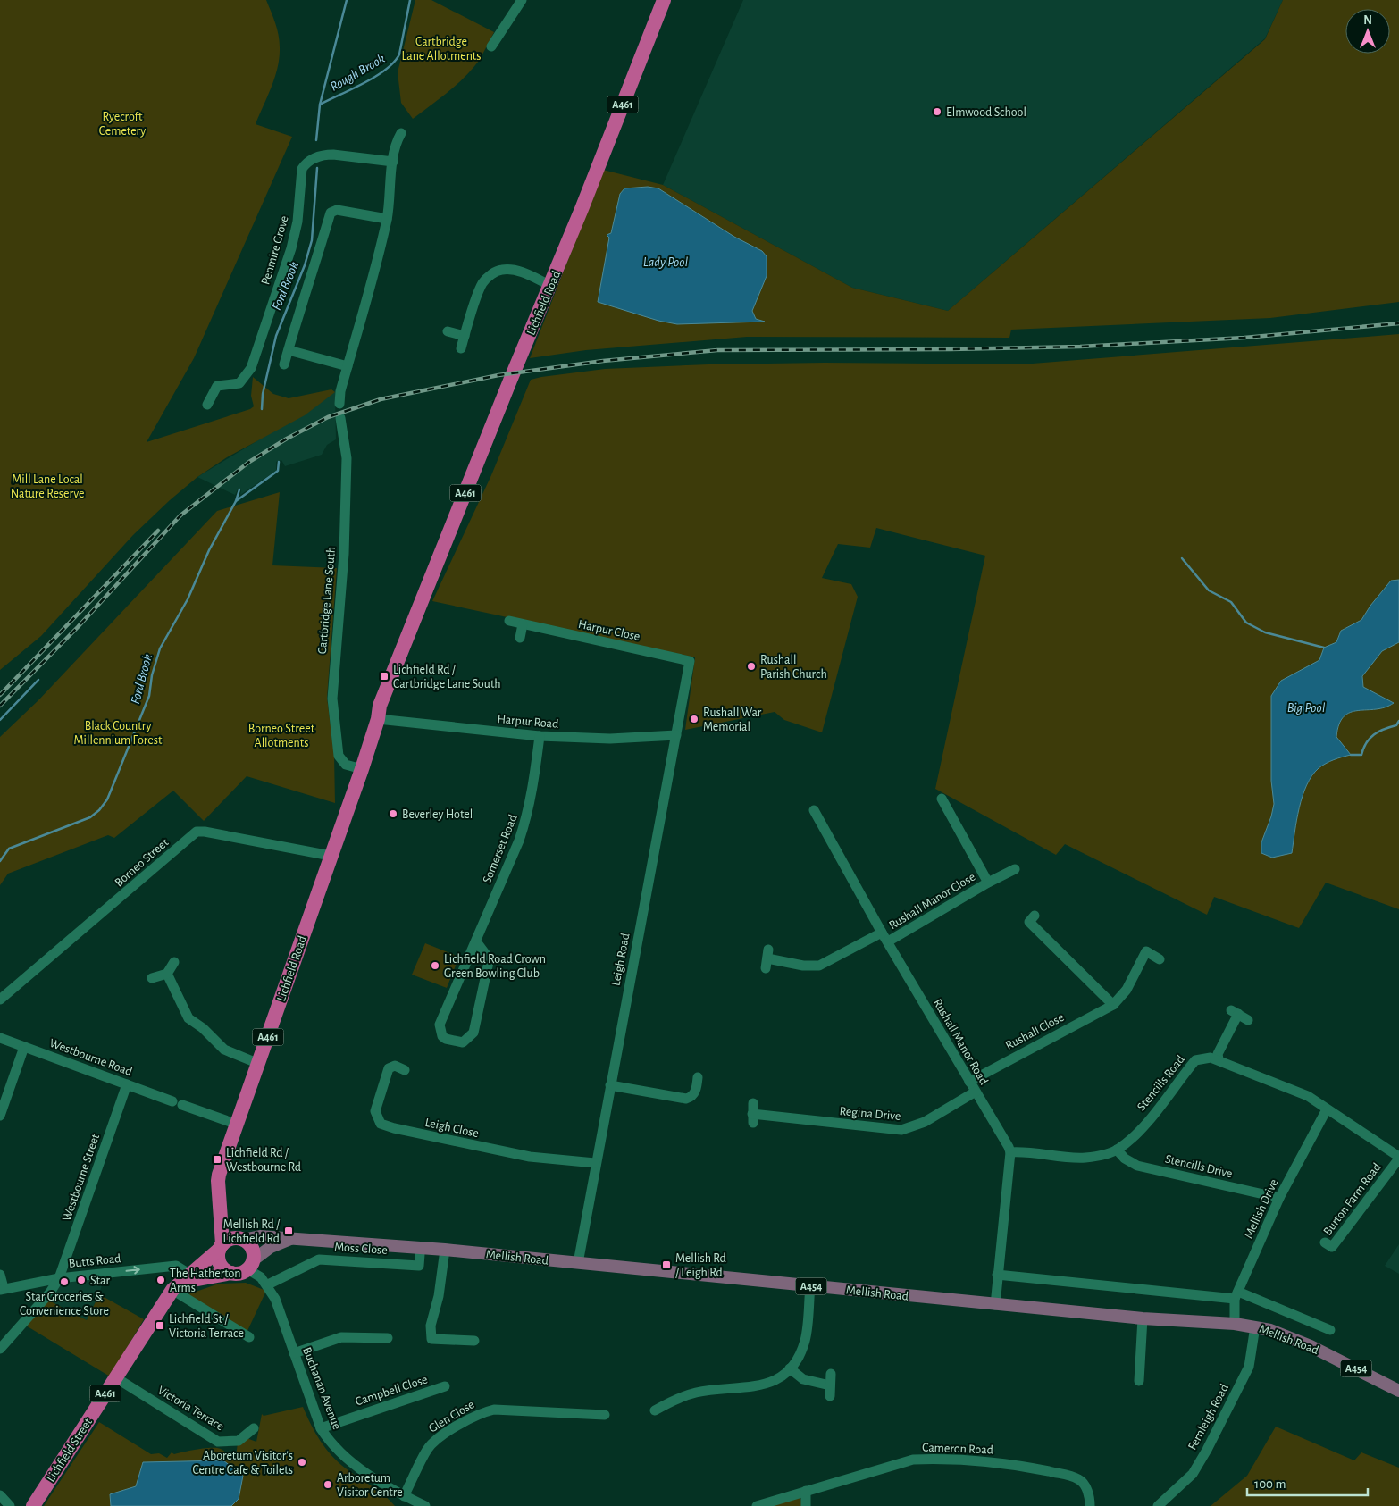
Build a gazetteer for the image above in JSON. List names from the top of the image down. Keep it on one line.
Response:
{"streets":{"highway":["A461","Lichfield Road","Lichfield Street"],"main road":["Mellish Road","A454"],"street":["Penmire Grove","Cartbridge Lane South","Harpur Close","Harpur Road","Somerset Road","Borneo Street","Rushall Manor Close","Leigh Road","Rushall Close","Rushall Manor Road","Westbourne Road","Stencills Road","Regina Drive","Leigh Close","Stencills Drive","Westbourne Street","Burton Farm Road","Mellish Drive","Moss Close","Butts Road","Buchanan Avenue","Campbell Close","Victoria Terrace","Glen Close","Fernleigh Road","Cameron Road"]},"crossings":[["Lichfield Road","Cartbridge Lane South"],["Lichfield Road","Harpur Road"],["Lichfield Road","Borneo Street"],["Lichfield Road","Mellish Road"],["Lichfield Road","Buchanan Avenue"],["Lichfield Road","Lichfield Street"],["Harpur Close","Leigh Road"],["Harpur Road","Somerset Road"],["Harpur Road","Leigh Road"],["Rushall Manor Close","Rushall Manor Road"],["Leigh Road","Leigh Close"],["Leigh Road","Mellish Road"],["Rushall Close","Rushall Manor Road"],["Rushall Manor Road","Stencills Road"],["Rushall Manor Road","Regina Drive"],["Westbourne Road","Westbourne Street"],["Stencills Road","Stencills Drive"],["Stencills Road","Burton Farm Road"],["Stencills Road","Mellish Drive"],["Stencills Drive","Mellish Drive"],["Westbourne Street","Butts Road"],["Mellish Drive","Mellish Road"],["Moss Close","Buchanan Avenue"],["Mellish Road","A454"],["Mellish Road","Buchanan Avenue"],["Mellish Road","Fernleigh Road"],["Mellish Road","Lichfield Street"],["Butts Road","Lichfield Street"],["Buchanan Avenue","Campbell Close"],["Buchanan Avenue","Glen Close"],["Buchanan Avenue","Lichfield Street"],["Victoria Terrace","Lichfield Street"]],"one_way":["Butts Road"],"water":["Rough Brook","Lady Pool","Ford Brook","Big Pool"],"parks":["Cartbridge Lane Allotments","Ryecroft Cemetery","Mill Lane Local Nature Reserve","Black Country Millennium Forest","Borneo Street Allotments"],"places":{"other":["Elmwood School","Rushall Parish Church","Rushall War Memorial","Beverley Hotel","Lichfield Road Crown Green Bowling Club","Star","The Hatherton Arms","Star Groceries & Convenience Store","Aboretum Visitor's Centre Cafe & Toilets","Arboretum Visitor Centre"],"transit":["Lichfield Rd / Cartbridge Lane South","Lichfield Rd / Westbourne Rd","Mellish Rd / Lichfield Rd","Mellish Rd / Leigh Rd","Lichfield St / Victoria Terrace"]},"scale_bar":"100 m","north":"top"}
